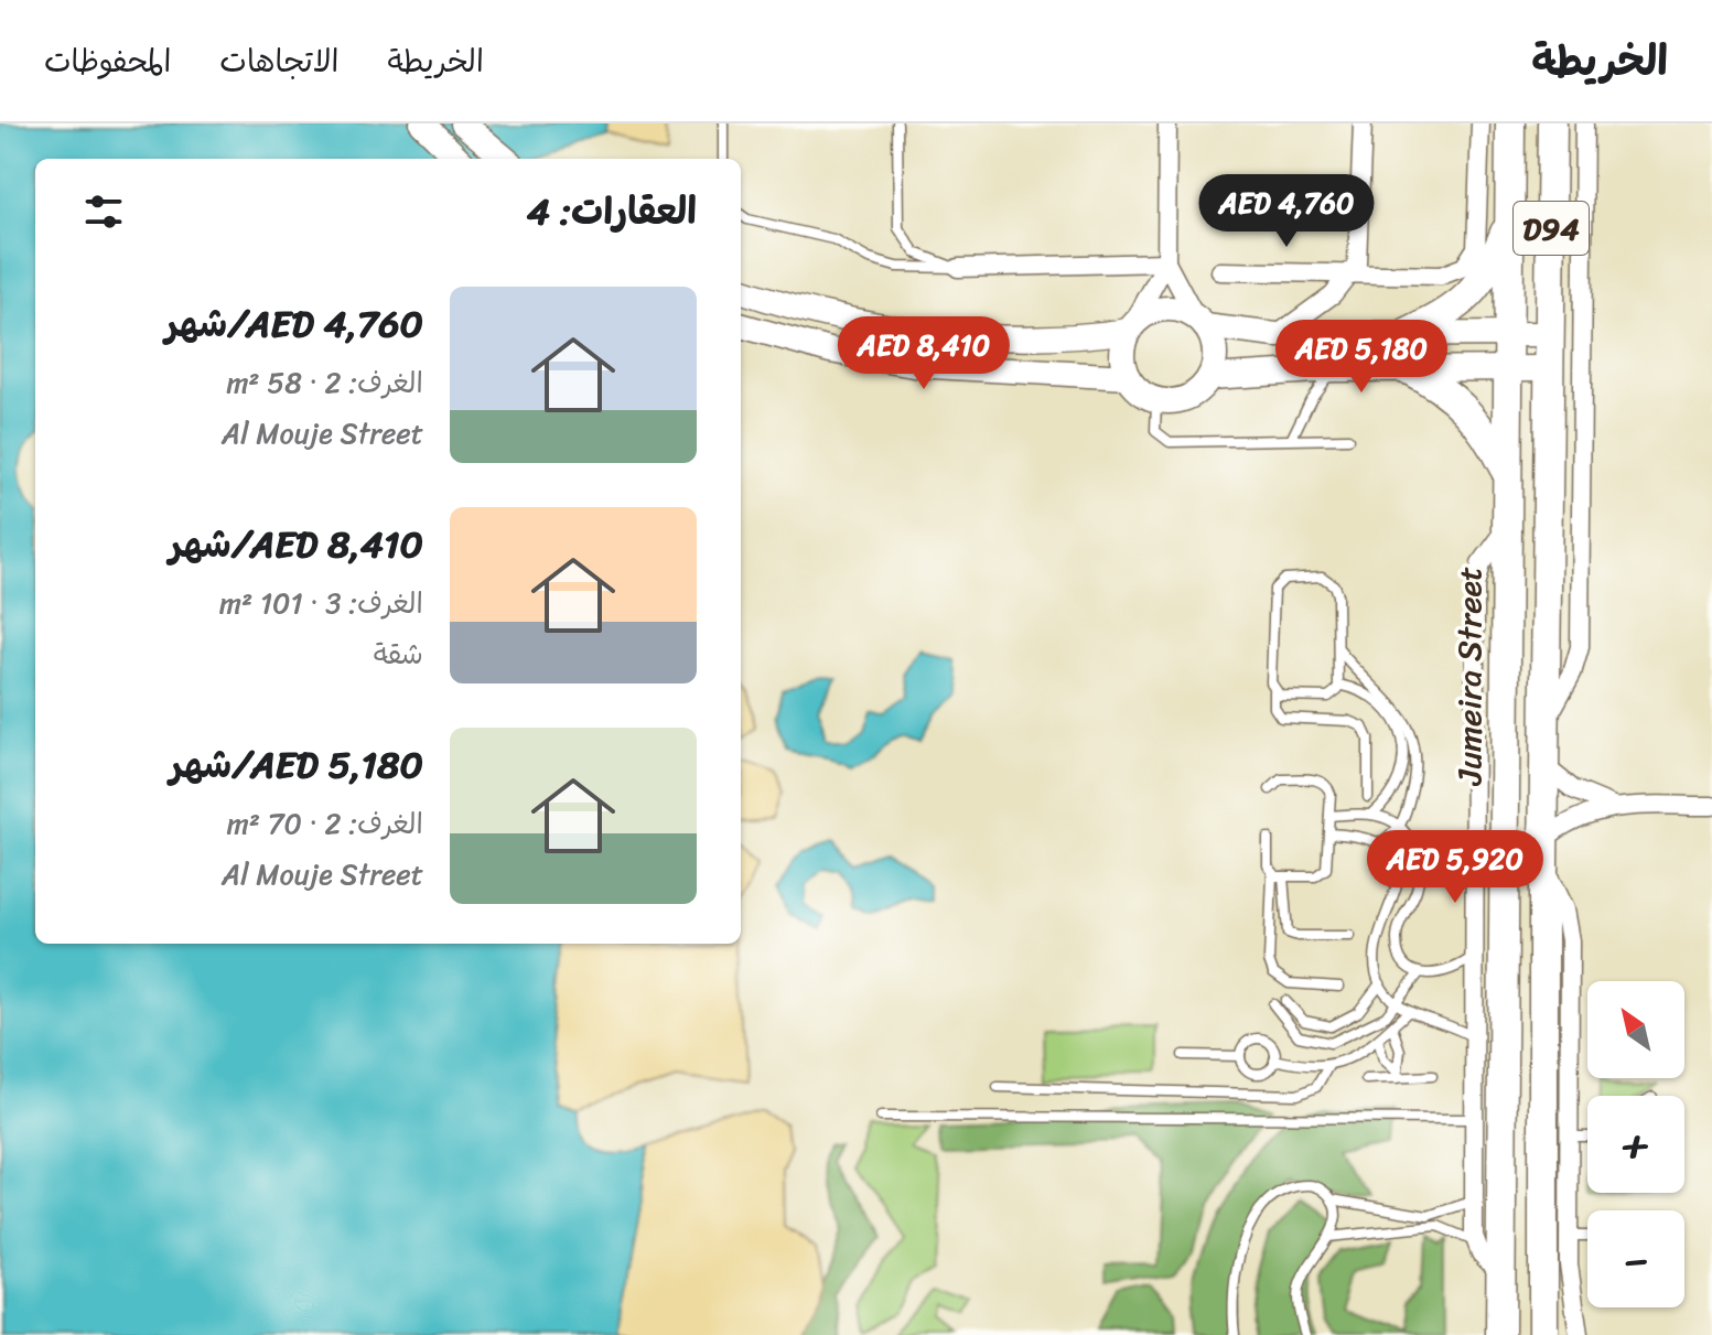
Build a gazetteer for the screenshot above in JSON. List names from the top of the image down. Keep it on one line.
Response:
{"streets":{"main road":["D94","Jumeira Street"]},"north":"top left","page":{"header":"الخريطة","nav":["الخريطة","الاتجاهات","المحفوظات"],"heading":"العقارات: 4","price":["AED 4,760","AED 8,410","AED 5,180","AED 5,920"],"list":[{"name":"AED 4,760/شهر","note":"الغرف: 2 · 58 m² · Al Mouje Street"},{"name":"AED 8,410/شهر","note":"الغرف: 3 · 101 m² · شقة"},{"name":"AED 5,180/شهر","note":"الغرف: 2 · 70 m² · Al Mouje Street"}],"map_buttons":["+","−"]}}
